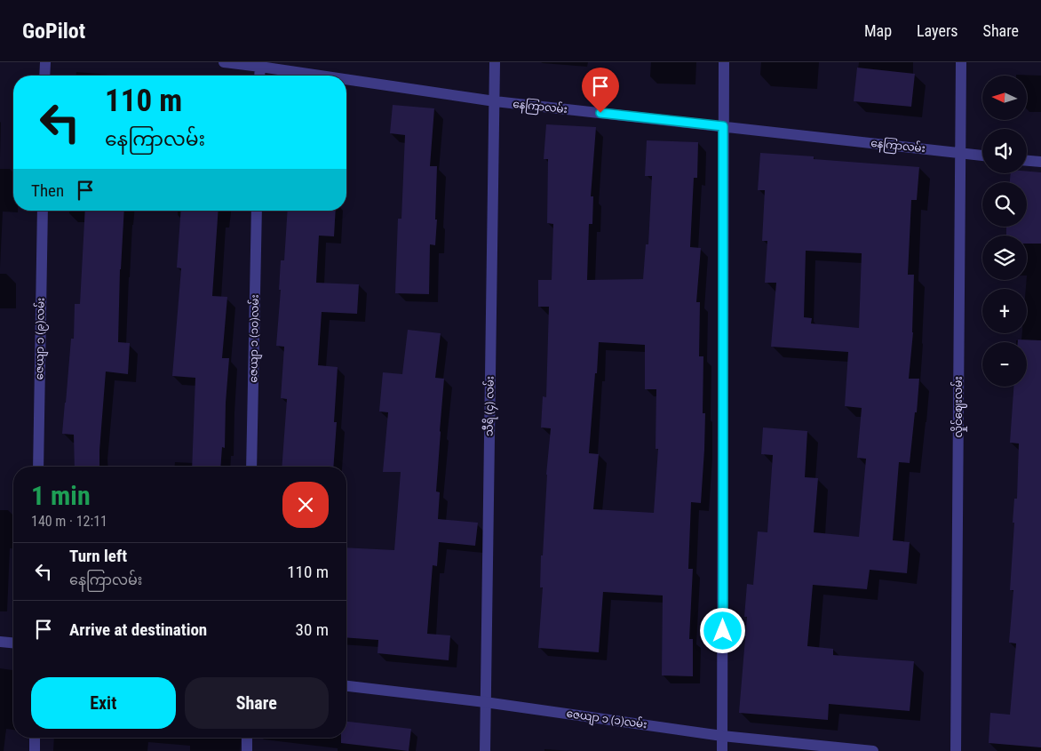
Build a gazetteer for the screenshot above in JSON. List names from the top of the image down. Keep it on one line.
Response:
{"streets":{"street":["နေကြာလမ်း","ဇေယျာ ၁ (၉)လမ်း","ဇေယျာ ၁ (၁၀)လမ်း","သီရိ (၄) လမ်း","လှိုင်ဈေးလမ်း","ဇေယျာ ၁ (၁)လမ်း"]},"crossings":[["နေကြာလမ်း","သီရိ (၄) လမ်း"],["နေကြာလမ်း","လှိုင်ဈေးလမ်း"],["သီရိ (၄) လမ်း","ဇေယျာ ၁ (၁)လမ်း"]],"north":"left","page":{"header":"GoPilot","nav":["Map","Layers","Share"],"map_buttons":["+","−"],"turn":["110 m","နေကြာလမ်း"],"then":"Then","heading":["1 min","140 m · 12:11"],"list":[{"name":"Turn left","note":"နေကြာလမ်း","value":"110 m"},{"name":"Arrive at destination","value":"30 m"}],"buttons":["Exit","Share"]}}
